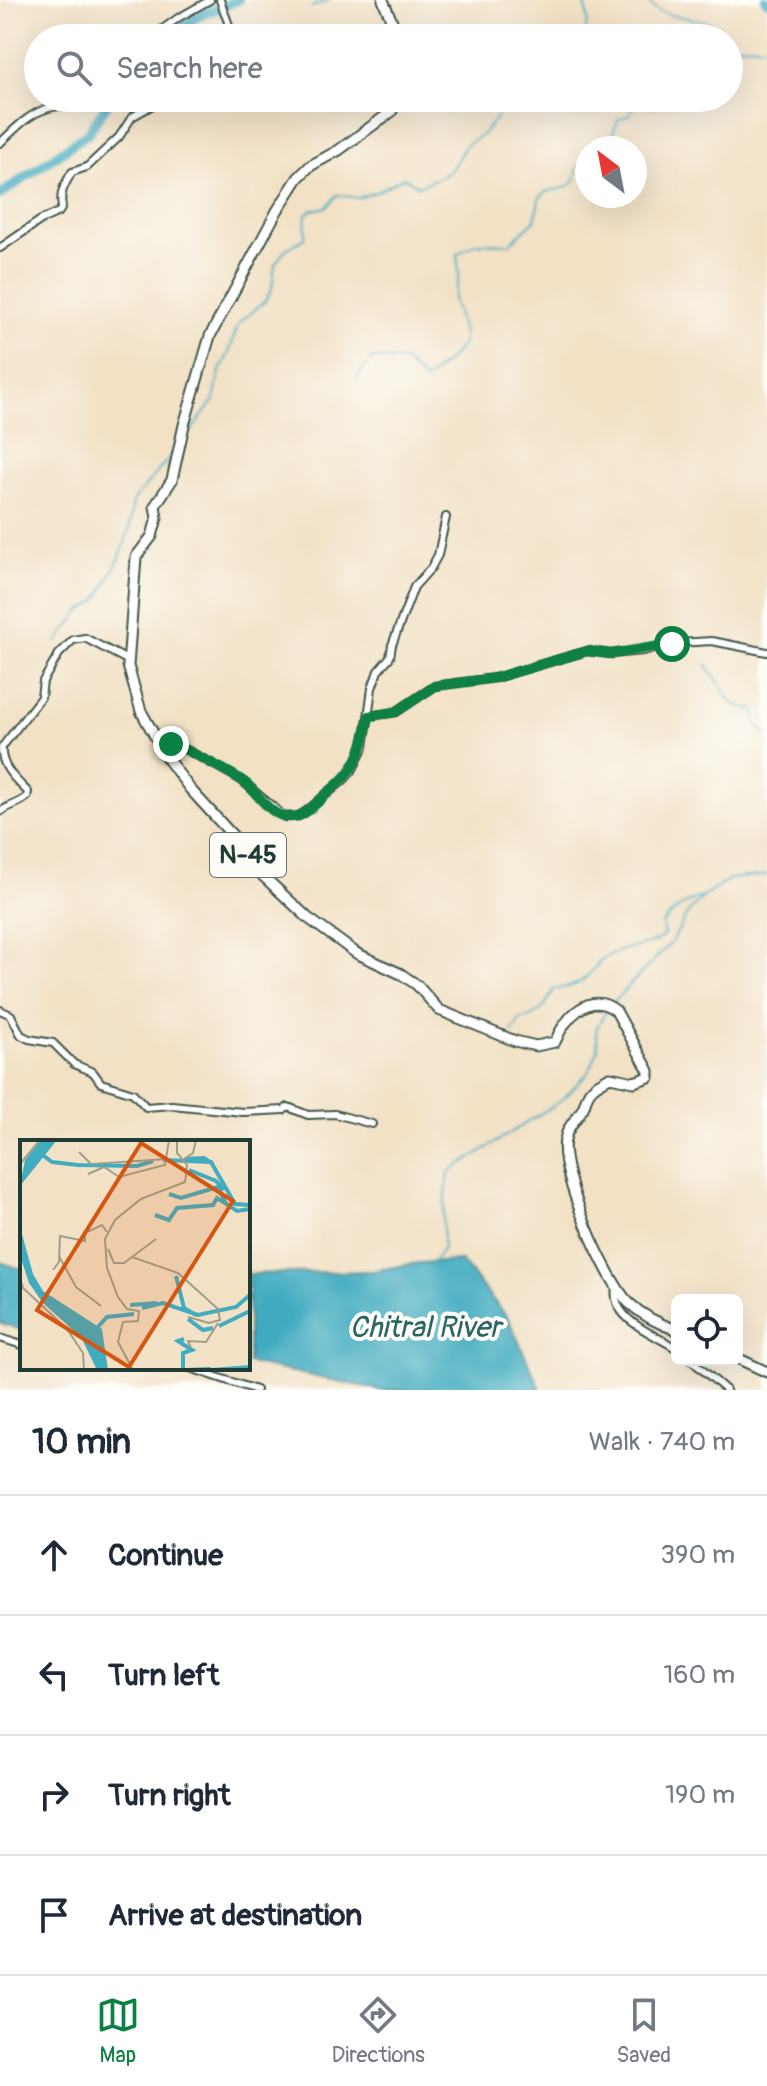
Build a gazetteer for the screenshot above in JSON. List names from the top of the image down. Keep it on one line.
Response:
{"streets":{"highway":["N-45"]},"water":["Chitral River"],"north":"top left","page":{"search":"Search here","heading":["10 min","Walk · 740 m"],"list":[["Continue","390 m"],["Turn left","160 m"],["Turn right","190 m"],"Arrive at destination"],"nav":["Map","Directions","Saved"]}}
